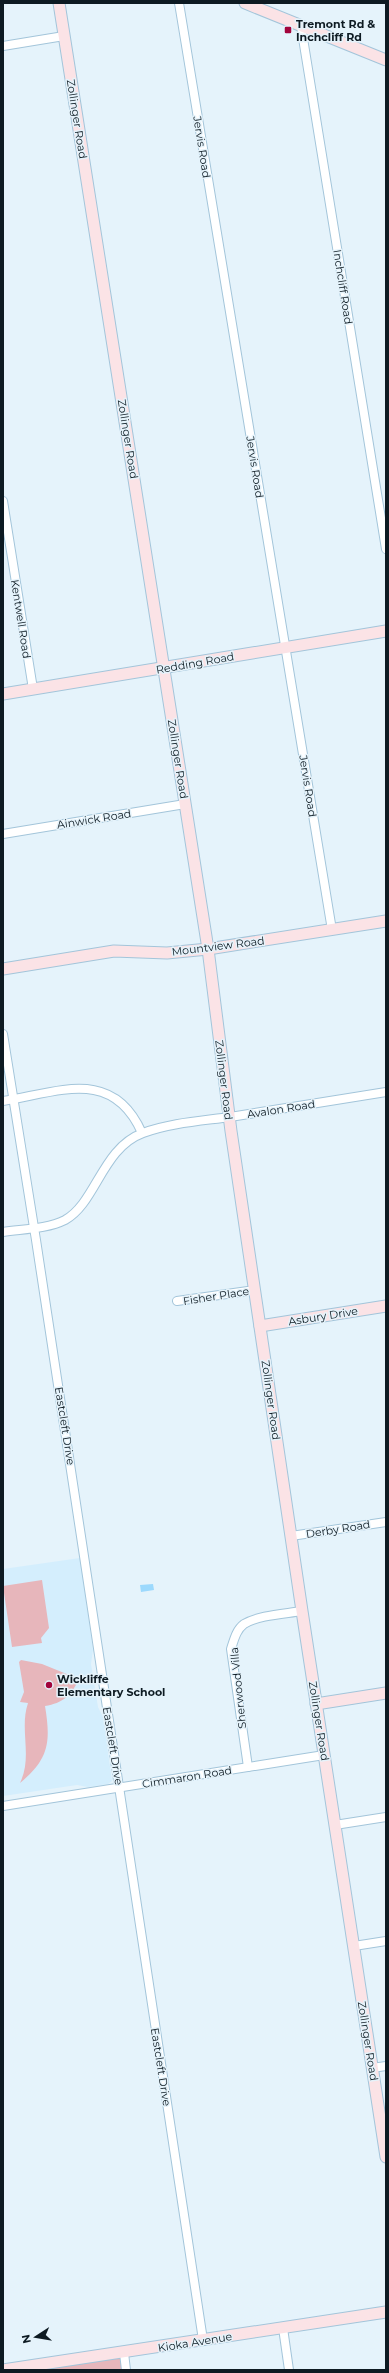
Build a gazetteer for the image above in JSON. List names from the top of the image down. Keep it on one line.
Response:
{"streets":{"main road":["Zollinger Road","Redding Road","Mountview Road","Asbury Drive","Kioka Avenue"],"street":["Jervis Road","Inchcliff Road","Kentwell Road","Ainwick Road","Avalon Road","Fisher Place","Eastcleft Drive","Derby Road","Sherwood Villa","Cimmaron Road"]},"crossings":[["Zollinger Road","Redding Road"],["Zollinger Road","Ainwick Road"],["Zollinger Road","Mountview Road"],["Zollinger Road","Avalon Road"],["Zollinger Road","Fisher Place"],["Zollinger Road","Asbury Drive"],["Zollinger Road","Derby Road"],["Zollinger Road","Sherwood Villa"],["Zollinger Road","Cimmaron Road"],["Jervis Road","Redding Road"],["Jervis Road","Mountview Road"],["Kentwell Road","Redding Road"],["Avalon Road","Eastcleft Drive"],["Eastcleft Drive","Cimmaron Road"],["Eastcleft Drive","Kioka Avenue"],["Sherwood Villa","Cimmaron Road"]],"places":{"transit":["Tremont Rd & Inchcliff Rd"],"other":["Wickliffe Elementary School"]},"north":"left"}
